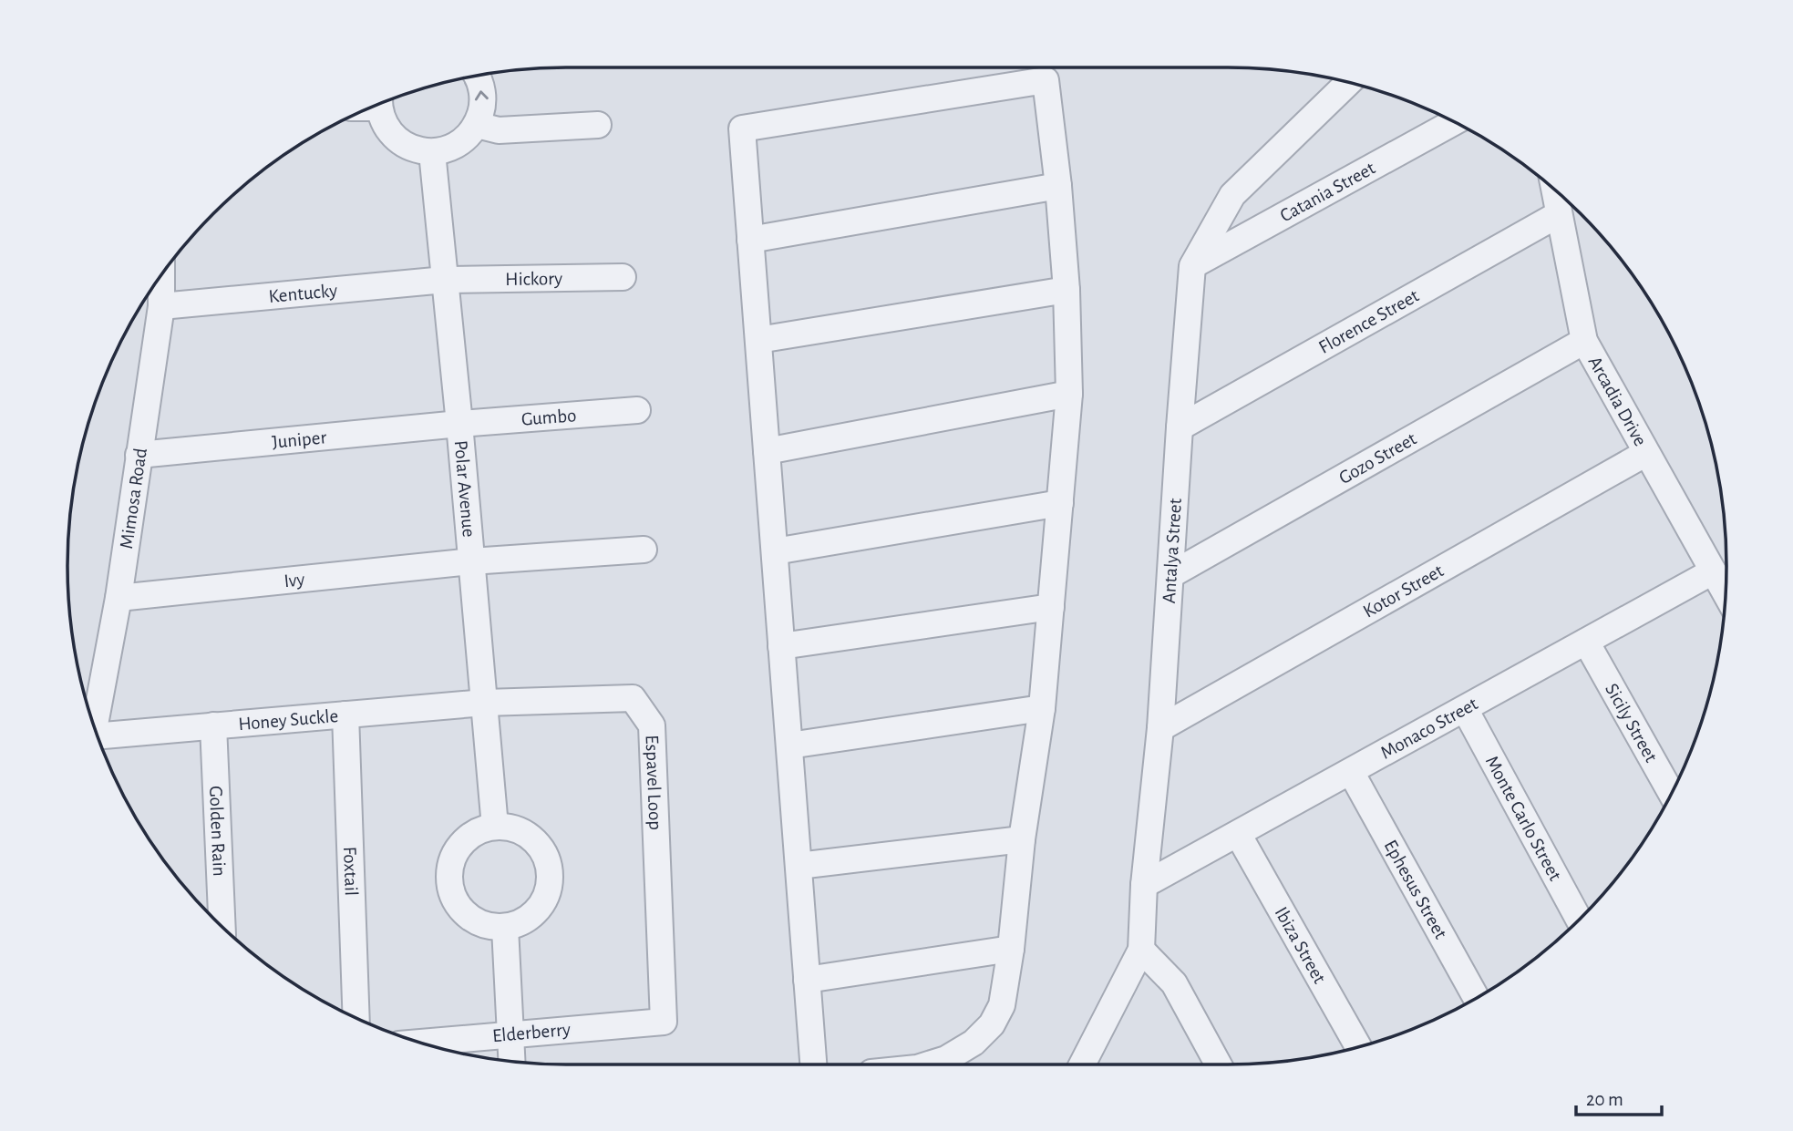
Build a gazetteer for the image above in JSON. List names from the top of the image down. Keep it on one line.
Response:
{"streets":{"street":["Catania Street","Hickory","Kentucky","Florence Street","Arcadia Drive","Gumbo","Juniper","Gozo Street","Polar Avenue","Mimosa Road","Antalya Street","Ivy","Kotor Street","Honey Suckle","Sicily Street","Monaco Street","Espavel Loop","Monte Carlo Street","Golden Rain","Foxtail","Ephesus Street","Ibiza Street","Elderberry"]},"crossings":[["Catania Street","Antalya Street"],["Hickory","Kentucky"],["Hickory","Polar Avenue"],["Kentucky","Polar Avenue"],["Kentucky","Mimosa Road"],["Florence Street","Arcadia Drive"],["Florence Street","Antalya Street"],["Arcadia Drive","Gozo Street"],["Arcadia Drive","Kotor Street"],["Arcadia Drive","Monaco Street"],["Gumbo","Juniper"],["Gumbo","Polar Avenue"],["Juniper","Polar Avenue"],["Juniper","Mimosa Road"],["Gozo Street","Antalya Street"],["Polar Avenue","Ivy"],["Polar Avenue","Honey Suckle"],["Polar Avenue","Espavel Loop"],["Mimosa Road","Ivy"],["Antalya Street","Kotor Street"],["Antalya Street","Monaco Street"],["Honey Suckle","Espavel Loop"],["Honey Suckle","Golden Rain"],["Honey Suckle","Foxtail"],["Sicily Street","Monaco Street"],["Monaco Street","Monte Carlo Street"],["Monaco Street","Ephesus Street"],["Monaco Street","Ibiza Street"],["Espavel Loop","Elderberry"]],"scale_bar":"20 m"}
